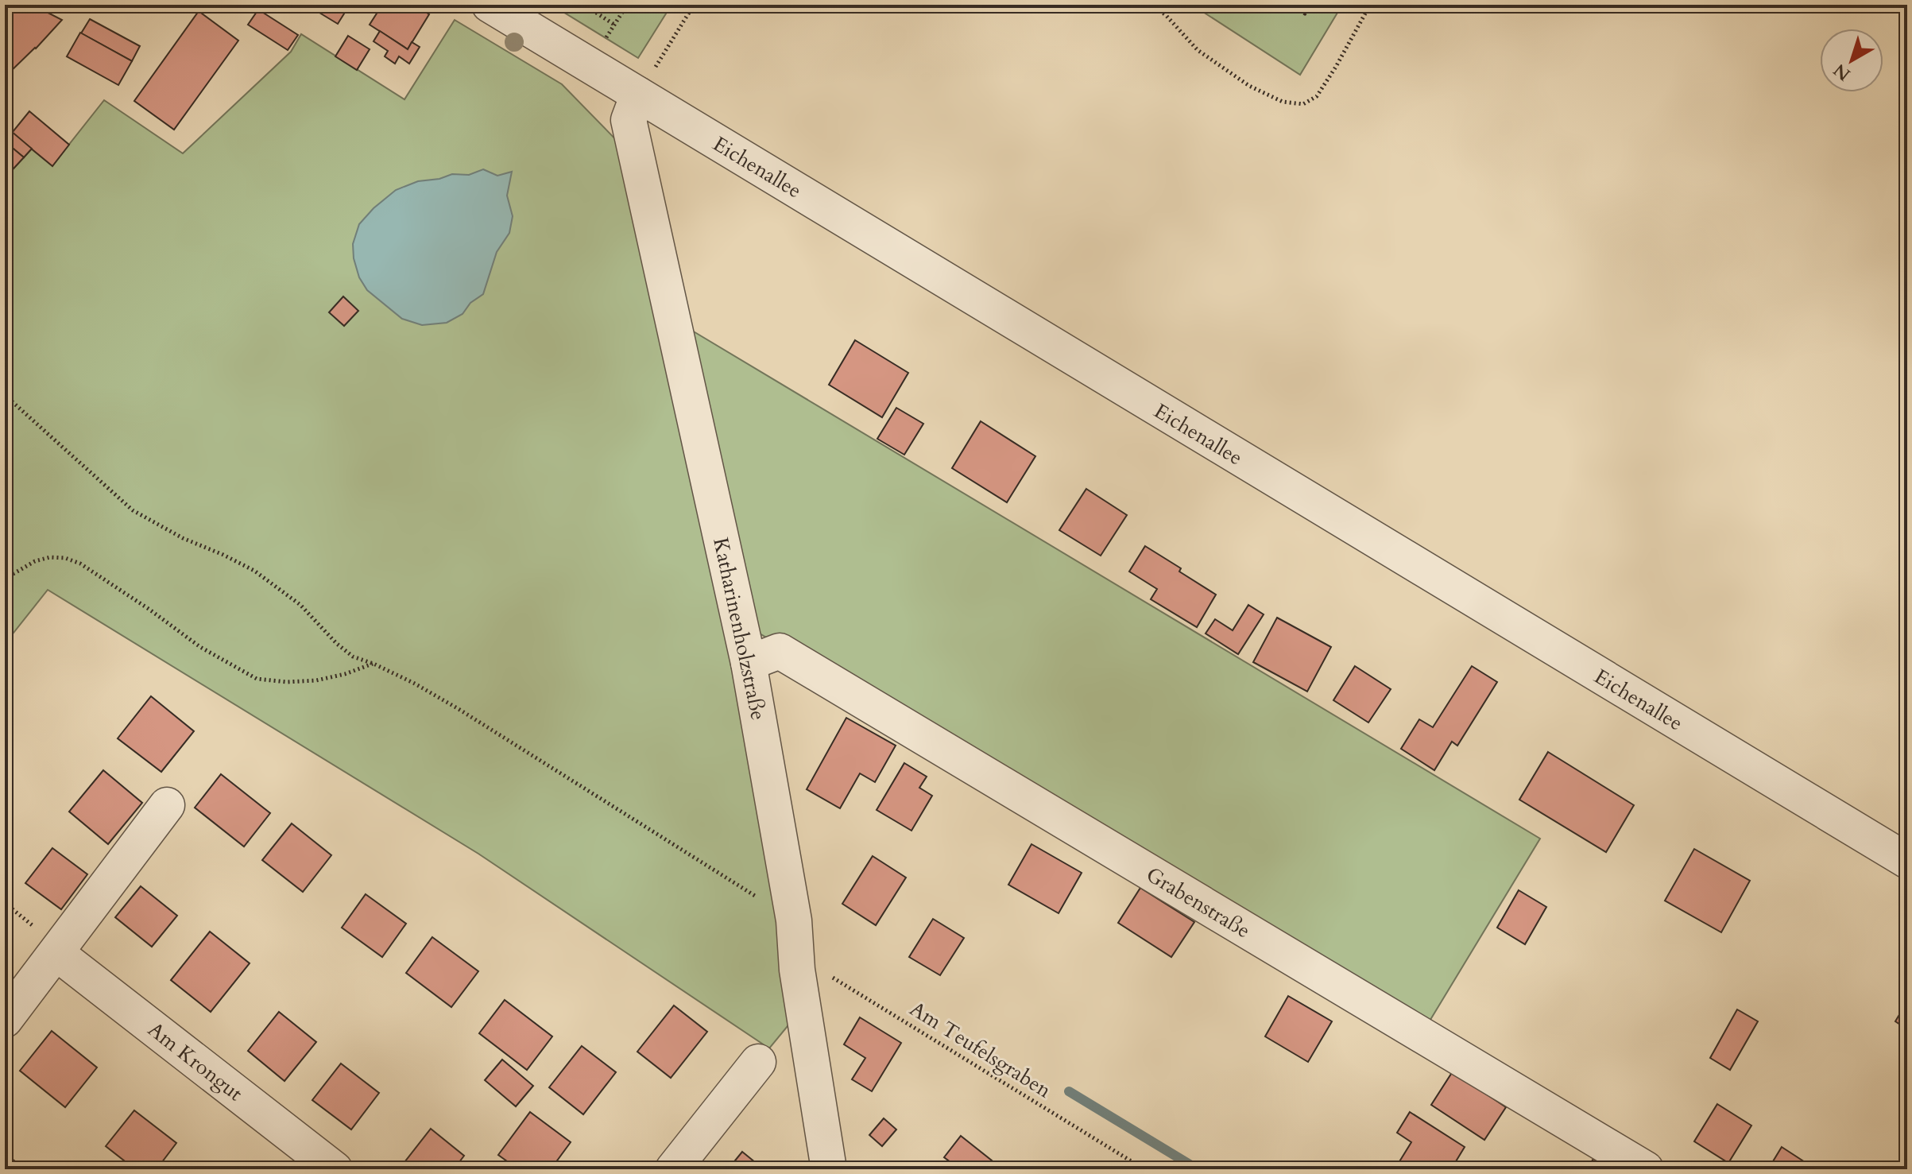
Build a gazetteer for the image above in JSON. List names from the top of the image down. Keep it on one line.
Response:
{"streets":{"street":["Eichenallee","Katharinenholzstraße","Grabenstraße","Am Krongut"],"path":["Am Teufelsgraben"]},"crossings":[["Eichenallee","Katharinenholzstraße"],["Katharinenholzstraße","Grabenstraße"],["Katharinenholzstraße","Am Teufelsgraben"]],"north":"bottom left"}
